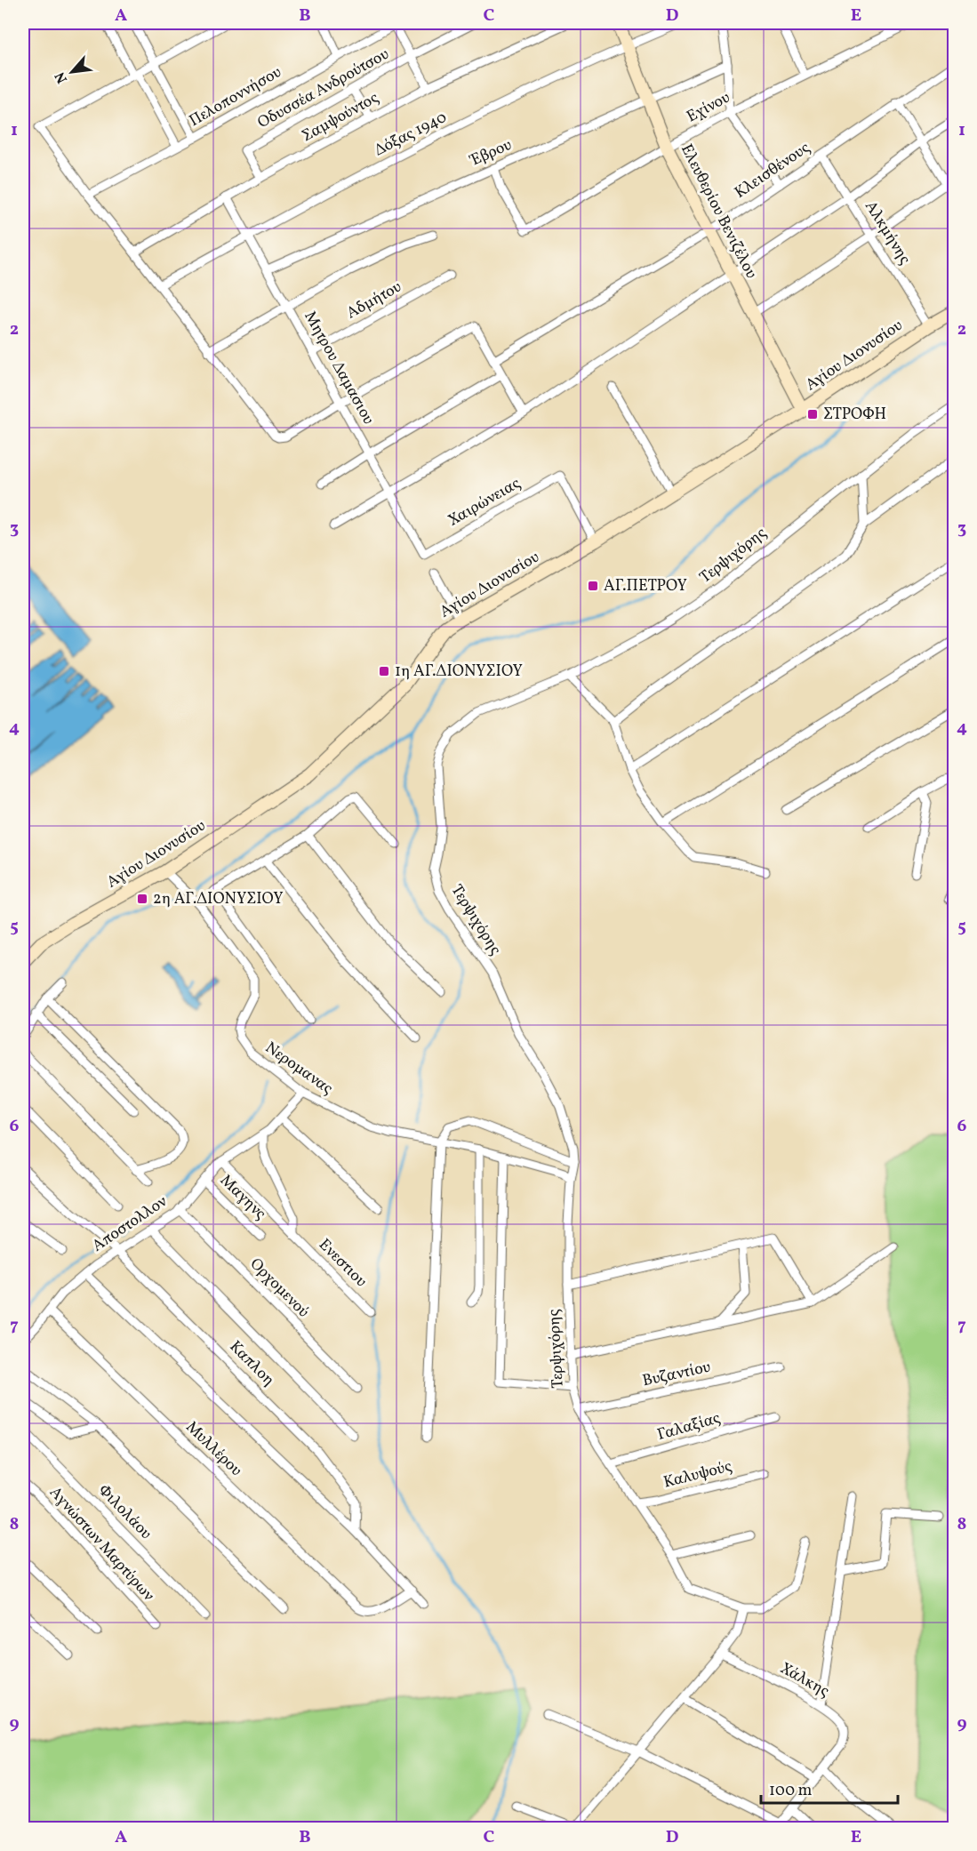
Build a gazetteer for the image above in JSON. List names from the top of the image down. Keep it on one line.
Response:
{"streets":{"street":["Οδυσσέα Ανδρούτσου","Πελοποννήσου","Εχίνου","Σαμψούντος","Δόξας 1940","Έβρου","Κλεισθένους","Ελευθερίου Βενιζέλου","Αλκμήνης","Αδμήτου","Αγίου Διονυσίου","Μητρου Δαμασιου","Χαιρώνειας","Τερψιχόρης","Νερομανας","Μαγηνς","Αποστολλον","Ενεστιου","Ορχομενού","Καπλοη","Βυζαντίου","Γαλαξίας","Μυλλέρου","Καλυψούς","Φιλολάου","Αγνώστων Μαρτύρων","Χάλκης"]},"crossings":[["Οδυσσέα Ανδρούτσου","Σαμψούντος"],["Εχίνου","Έβρου"],["Εχίνου","Ελευθερίου Βενιζέλου"],["Σαμψούντος","Μητρου Δαμασιου"],["Δόξας 1940","Ελευθερίου Βενιζέλου"],["Δόξας 1940","Μητρου Δαμασιου"],["Έβρου","Ελευθερίου Βενιζέλου"],["Έβρου","Μητρου Δαμασιου"],["Κλεισθένους","Ελευθερίου Βενιζέλου"],["Κλεισθένους","Αλκμήνης"],["Ελευθερίου Βενιζέλου","Αγίου Διονυσίου"],["Αλκμήνης","Αγίου Διονυσίου"],["Αδμήτου","Μητρου Δαμασιου"],["Αγίου Διονυσίου","Χαιρώνειας"],["Αγίου Διονυσίου","Νερομανας"],["Μητρου Δαμασιου","Χαιρώνειας"],["Τερψιχόρης","Νερομανας"],["Τερψιχόρης","Βυζαντίου"],["Τερψιχόρης","Γαλαξίας"],["Τερψιχόρης","Καλυψούς"],["Νερομανας","Αποστολλον"],["Μαγηνς","Αποστολλον"],["Αποστολλον","Ενεστιου"],["Αποστολλον","Ορχομενού"],["Αποστολλον","Καπλοη"],["Αποστολλον","Μυλλέρου"]],"places":{"transit":["ΣΤΡΟΦΗ","ΑΓ.ΠΕΤΡΟΥ","1η ΑΓ.ΔΙΟΝΥΣΙΟΥ","2η ΑΓ.ΔΙΟΝΥΣΙΟΥ"]},"scale_bar":"100 m","north":"bottom left","grid":{"columns":["A","B","C","D","E"],"rows":["1","2","3","4","5","6","7","8","9"]}}
